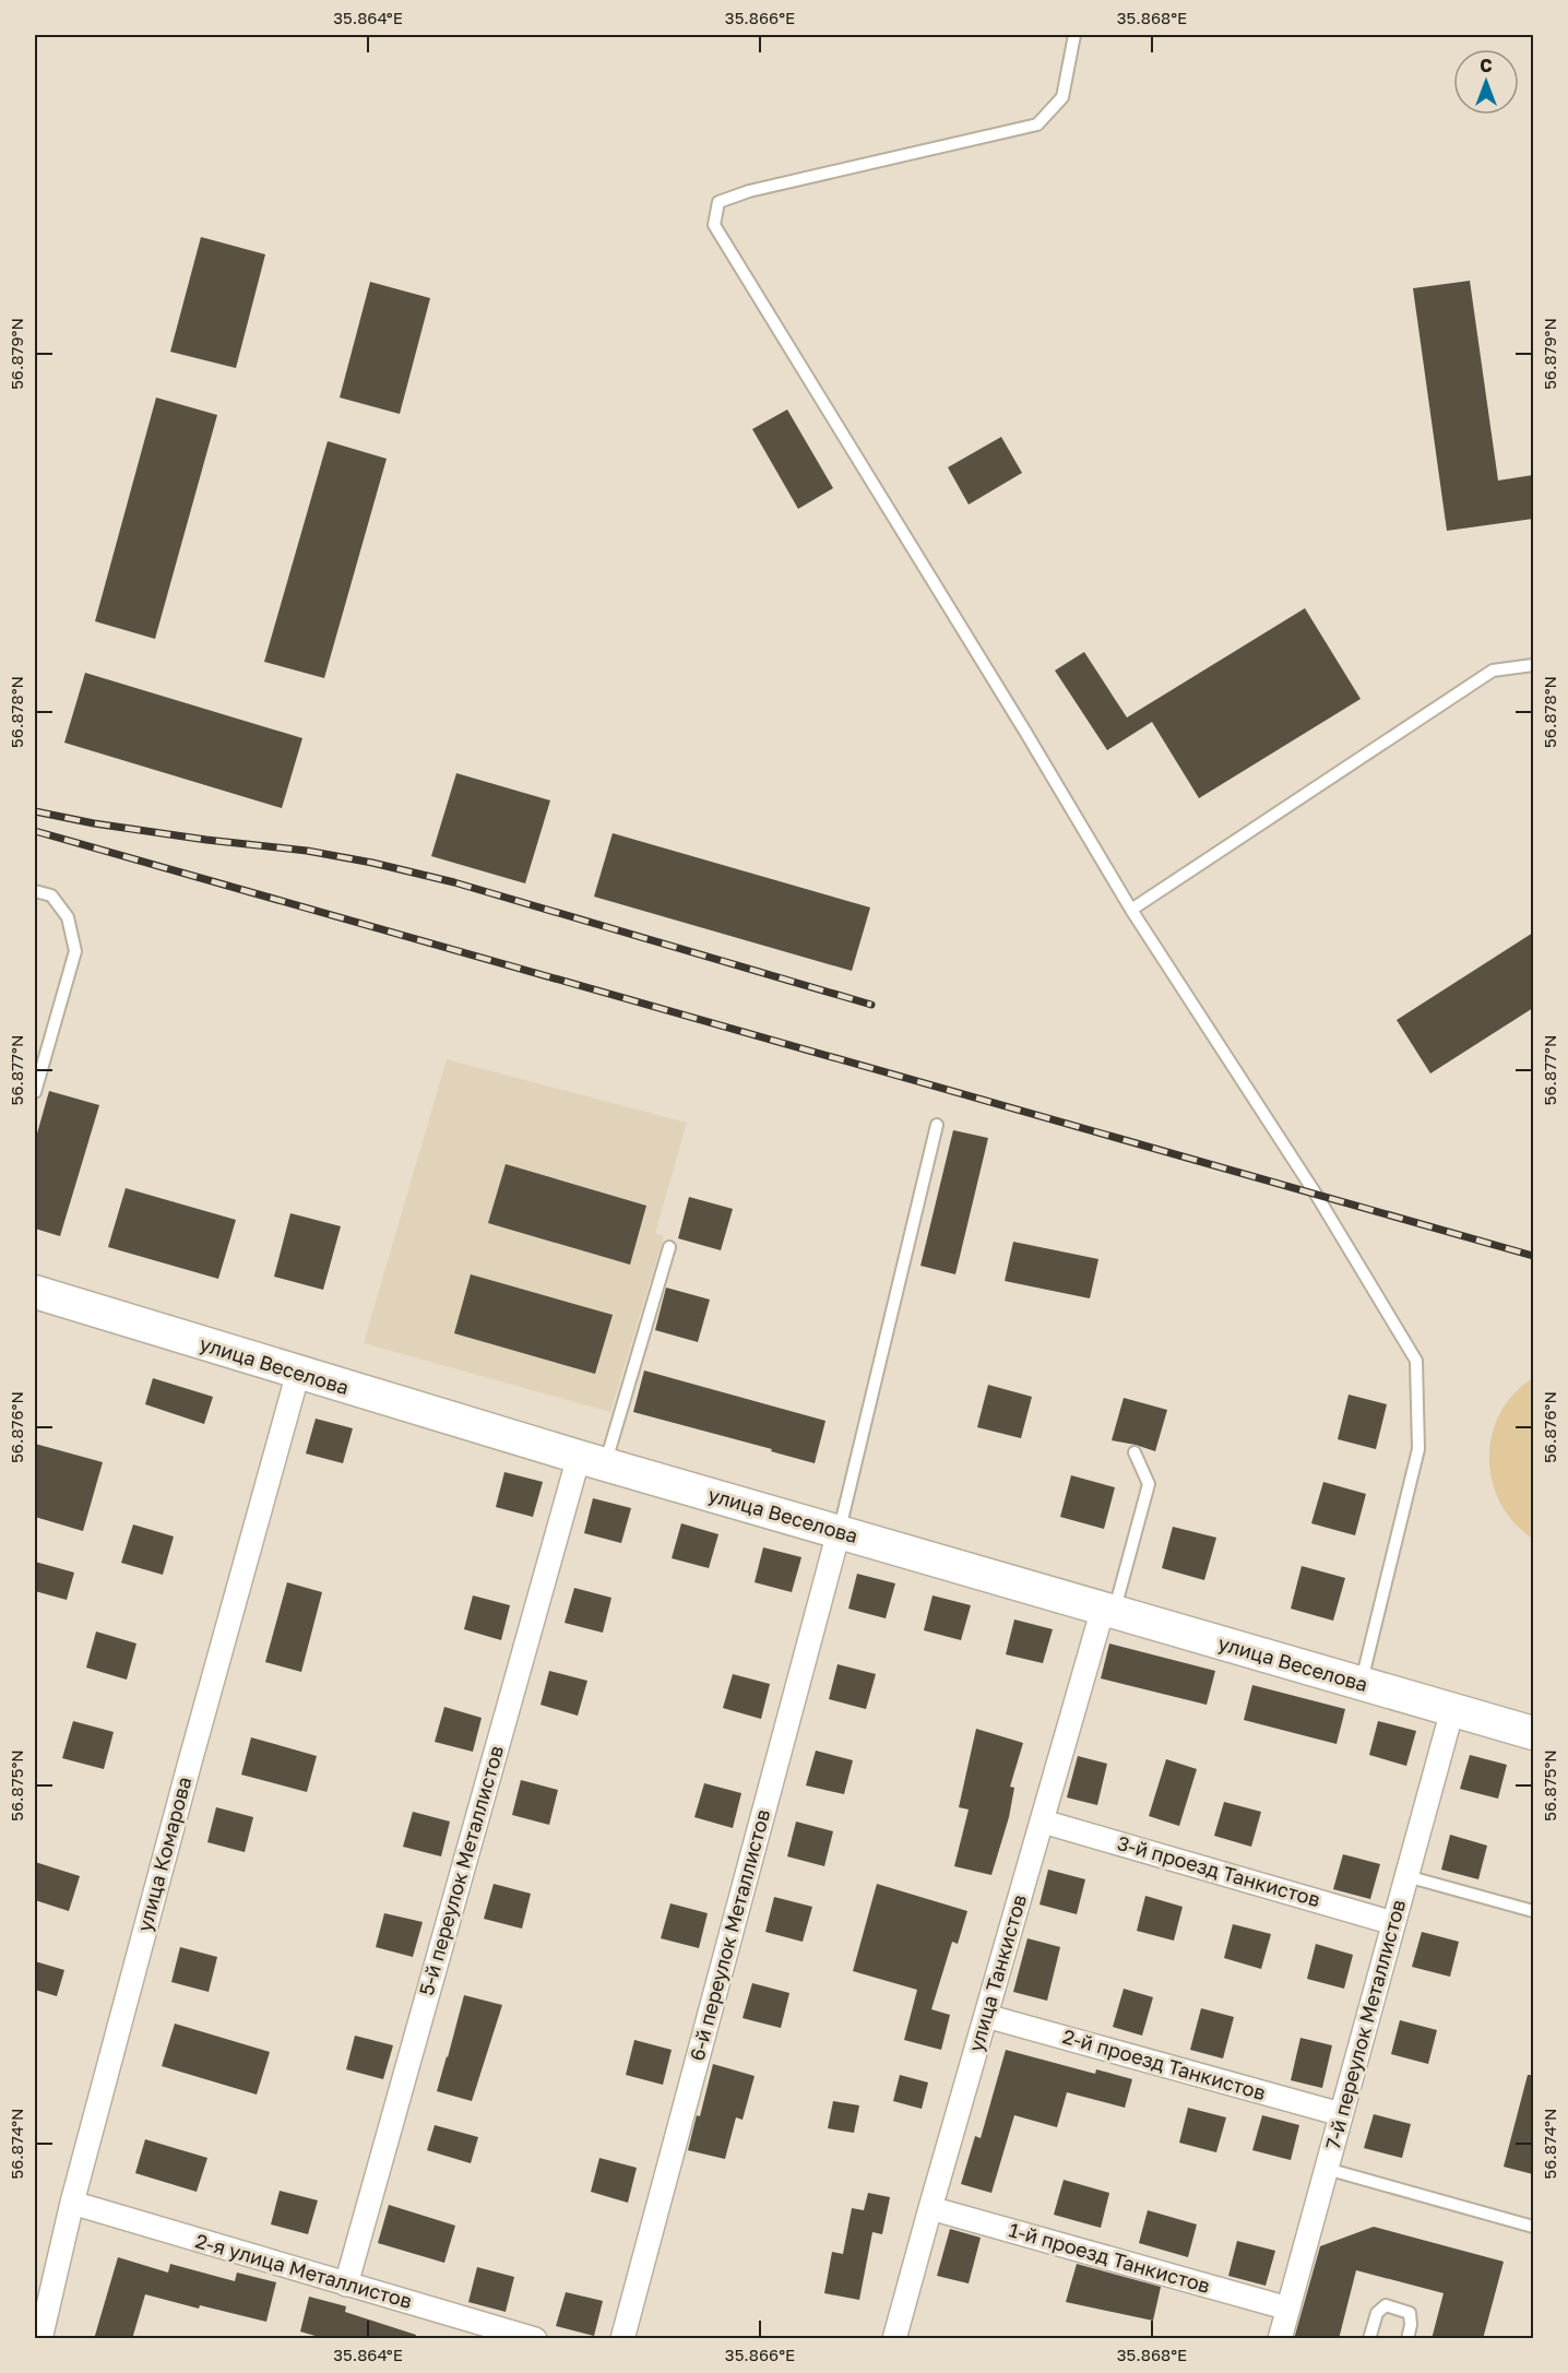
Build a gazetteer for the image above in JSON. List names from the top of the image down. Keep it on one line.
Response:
{"streets":{"street":["улица Веселова","улица Комарова","5-й переулок Металлистов","3-й проезд Танкистов","6-й переулок Металлистов","улица Танкистов","7-й переулок Металлистов","2-й проезд Танкистов","1-й проезд Танкистов","2-я улица Металлистов"]},"crossings":[["улица Веселова","улица Комарова"],["улица Веселова","5-й переулок Металлистов"],["улица Веселова","6-й переулок Металлистов"],["улица Веселова","улица Танкистов"],["улица Веселова","7-й переулок Металлистов"],["улица Комарова","2-я улица Металлистов"],["5-й переулок Металлистов","2-я улица Металлистов"],["3-й проезд Танкистов","улица Танкистов"],["3-й проезд Танкистов","7-й переулок Металлистов"],["улица Танкистов","2-й проезд Танкистов"],["улица Танкистов","1-й проезд Танкистов"],["7-й переулок Металлистов","2-й проезд Танкистов"],["7-й переулок Металлистов","1-й проезд Танкистов"]],"north":"top","coordinates":["35.864°E","35.866°E","35.868°E","56.879°N","56.878°N","56.877°N","56.876°N","56.875°N","56.874°N"]}
